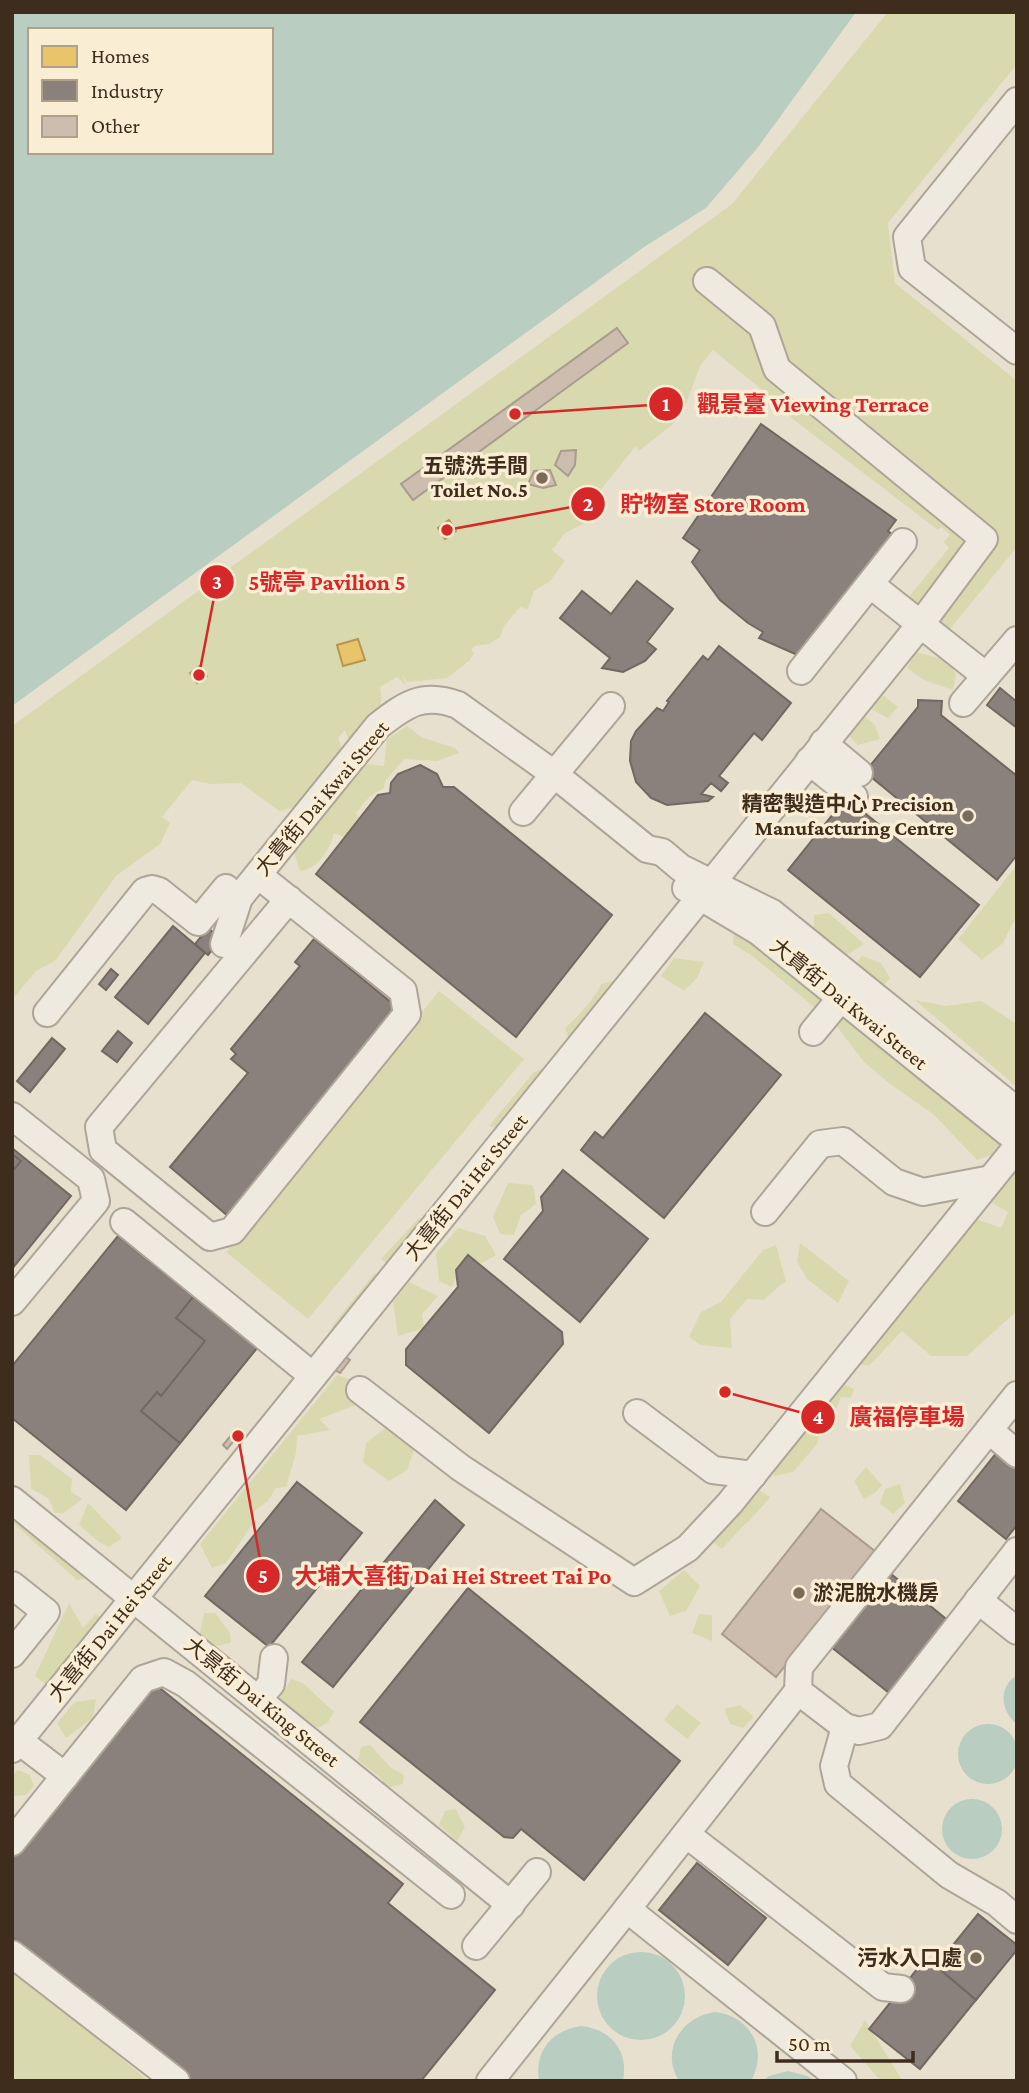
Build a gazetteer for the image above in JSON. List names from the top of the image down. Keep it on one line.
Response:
{"streets":{"street":["大貴街 Dai Kwai Street","大喜街 Dai Hei Street","大景街 Dai King Street"]},"crossings":[["大貴街 Dai Kwai Street","大喜街 Dai Hei Street"],["大喜街 Dai Hei Street","大景街 Dai King Street"]],"places":["觀景臺 Viewing Terrace","五號洗手間 Toilet No.5","貯物室 Store Room","5號亭 Pavilion 5","精密製造中心 Precision Manufacturing Centre","廣福停車場","大埔大喜街 Dai Hei Street Tai Po","淤泥脫水機房","污水入口處"],"legend":["Homes","Industry","Other"],"scale_bar":"50 m"}
